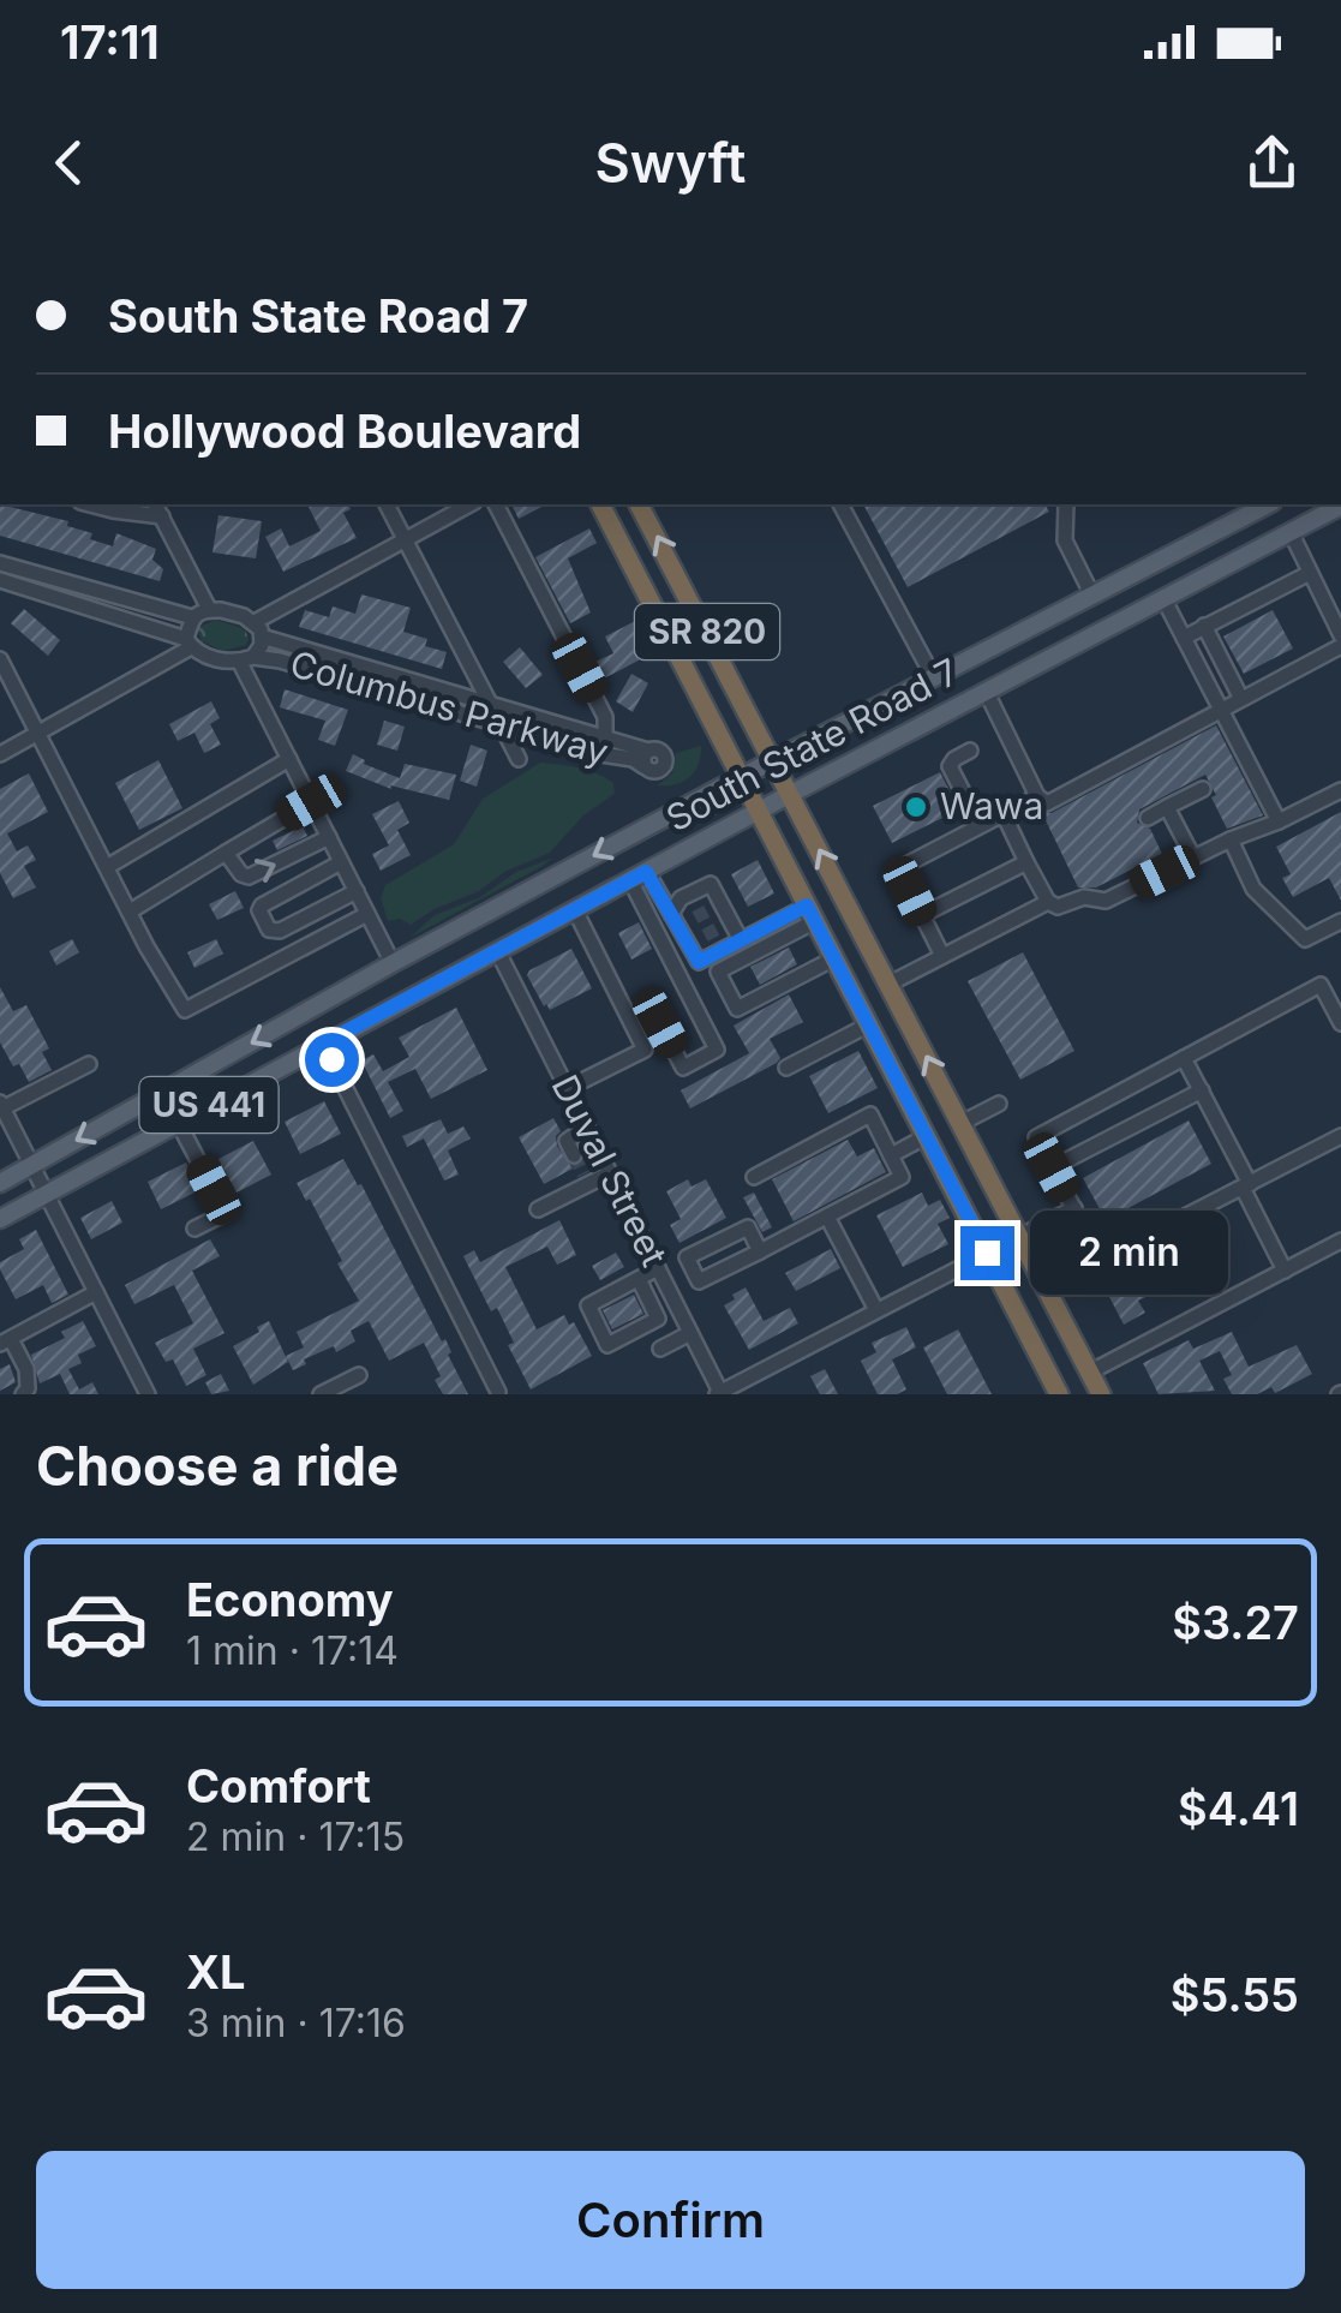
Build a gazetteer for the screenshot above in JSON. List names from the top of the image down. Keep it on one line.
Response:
{"streets":{"highway":["SR 820"],"main road":["South State Road 7","US 441"],"street":["Columbus Parkway","Duval Street"]},"crossings":[["SR 820","South State Road 7"],["South State Road 7","Duval Street"]],"places":["Wawa"],"page":{"status":"17:11","header":"Swyft","banner":["South State Road 7","Hollywood Boulevard"],"bubble":"2 min","heading":"Choose a ride","list":[{"name":"Economy","note":"1 min · 17:14","value":"$3.27"},{"name":"Comfort","note":"2 min · 17:15","value":"$4.41"},{"name":"XL","note":"3 min · 17:16","value":"$5.55"}],"buttons":"Confirm"}}
